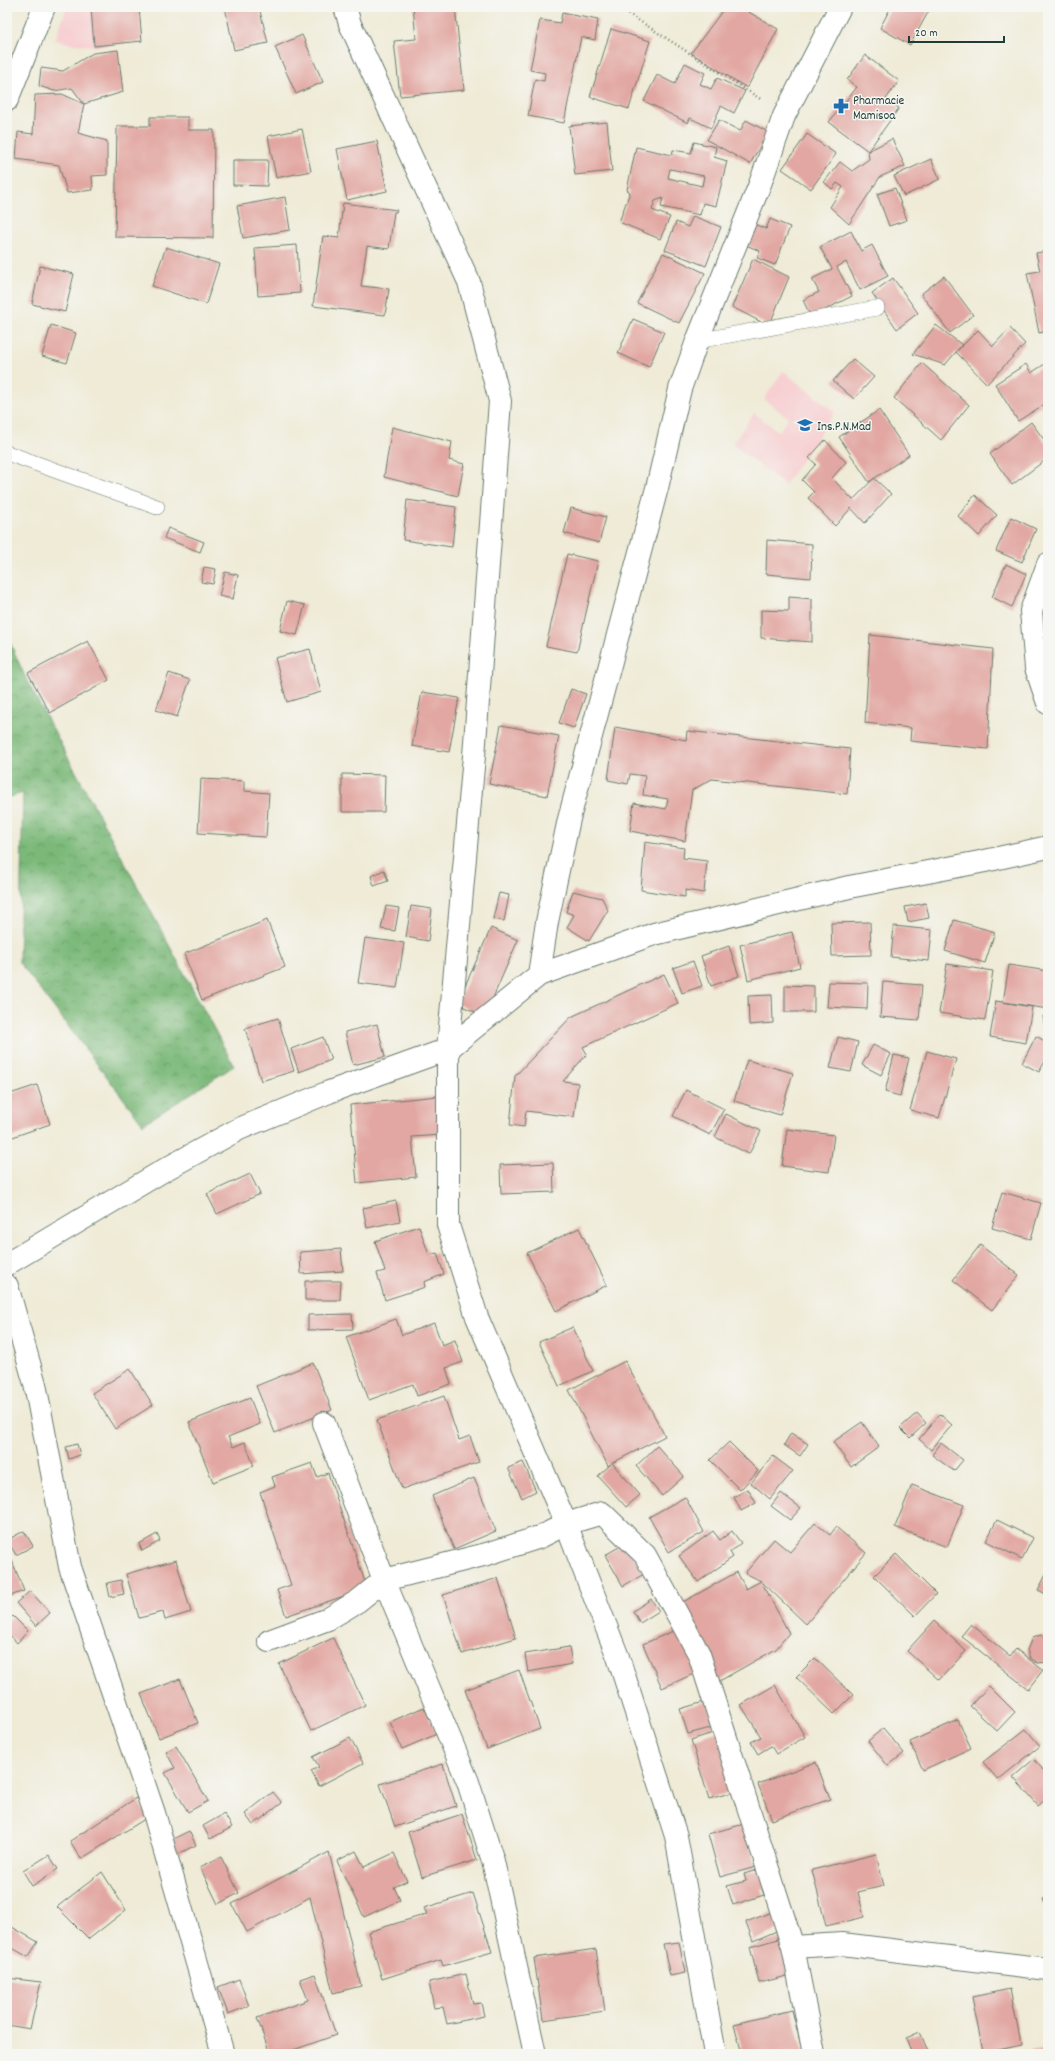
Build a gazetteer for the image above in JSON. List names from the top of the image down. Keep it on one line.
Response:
{"places":{"pharmacy":["Pharmacie Mamisoa"],"school or university":["Ins.P.N.Mad"]},"scale_bar":"20 m"}
